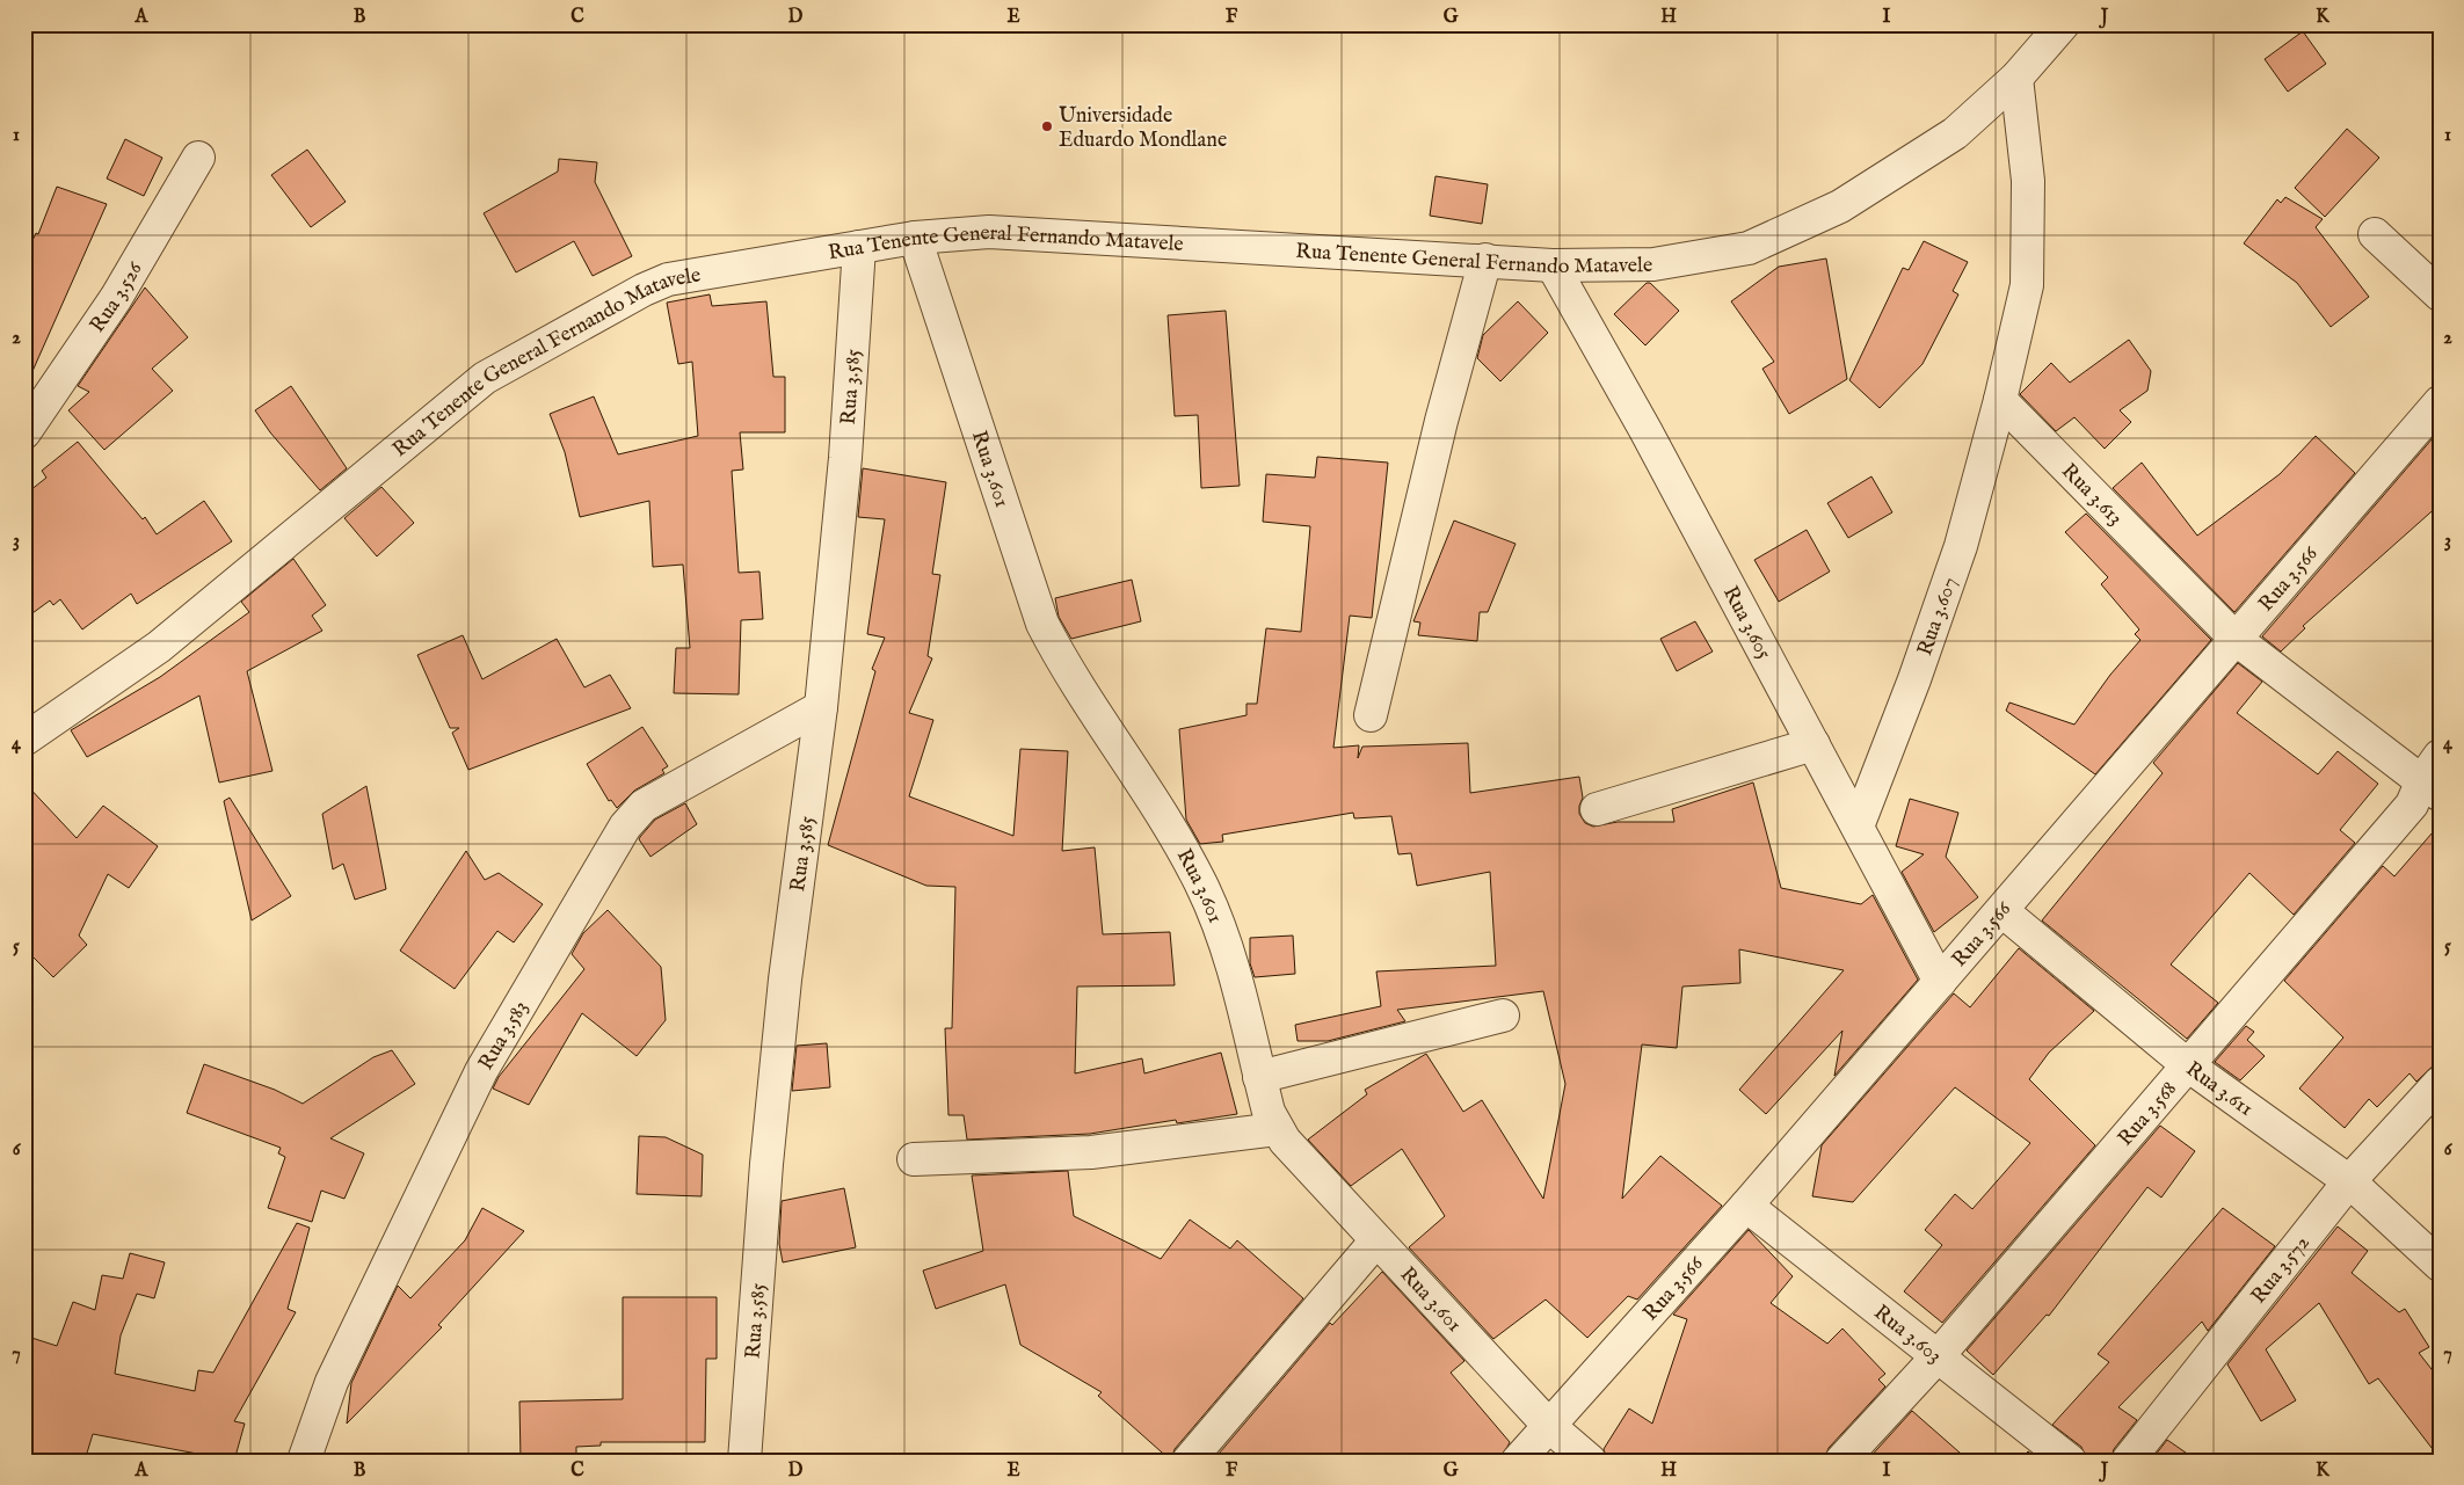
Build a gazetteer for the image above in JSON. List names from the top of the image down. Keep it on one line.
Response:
{"streets":{"street":["Rua Tenente General Fernando Matavele","Rua 3.526","Rua 3.585","Rua 3.601","Rua 3.613","Rua 3.566","Rua 3.607","Rua 3.605","Rua 3.583","Rua 3.611","Rua 3.568","Rua 3.572","Rua 3.603"]},"crossings":[["Rua Tenente General Fernando Matavele","Rua 3.585"],["Rua Tenente General Fernando Matavele","Rua 3.601"],["Rua Tenente General Fernando Matavele","Rua 3.605"],["Rua 3.585","Rua 3.583"],["Rua 3.601","Rua 3.566"],["Rua 3.613","Rua 3.566"],["Rua 3.613","Rua 3.607"],["Rua 3.613","Rua 3.568"],["Rua 3.566","Rua 3.605"],["Rua 3.566","Rua 3.611"],["Rua 3.566","Rua 3.603"],["Rua 3.607","Rua 3.605"],["Rua 3.611","Rua 3.568"],["Rua 3.611","Rua 3.572"],["Rua 3.568","Rua 3.603"]],"places":["Universidade Eduardo Mondlane"],"grid":{"columns":["A","B","C","D","E","F","G","H","I","J","K"],"rows":["1","2","3","4","5","6","7"]}}
